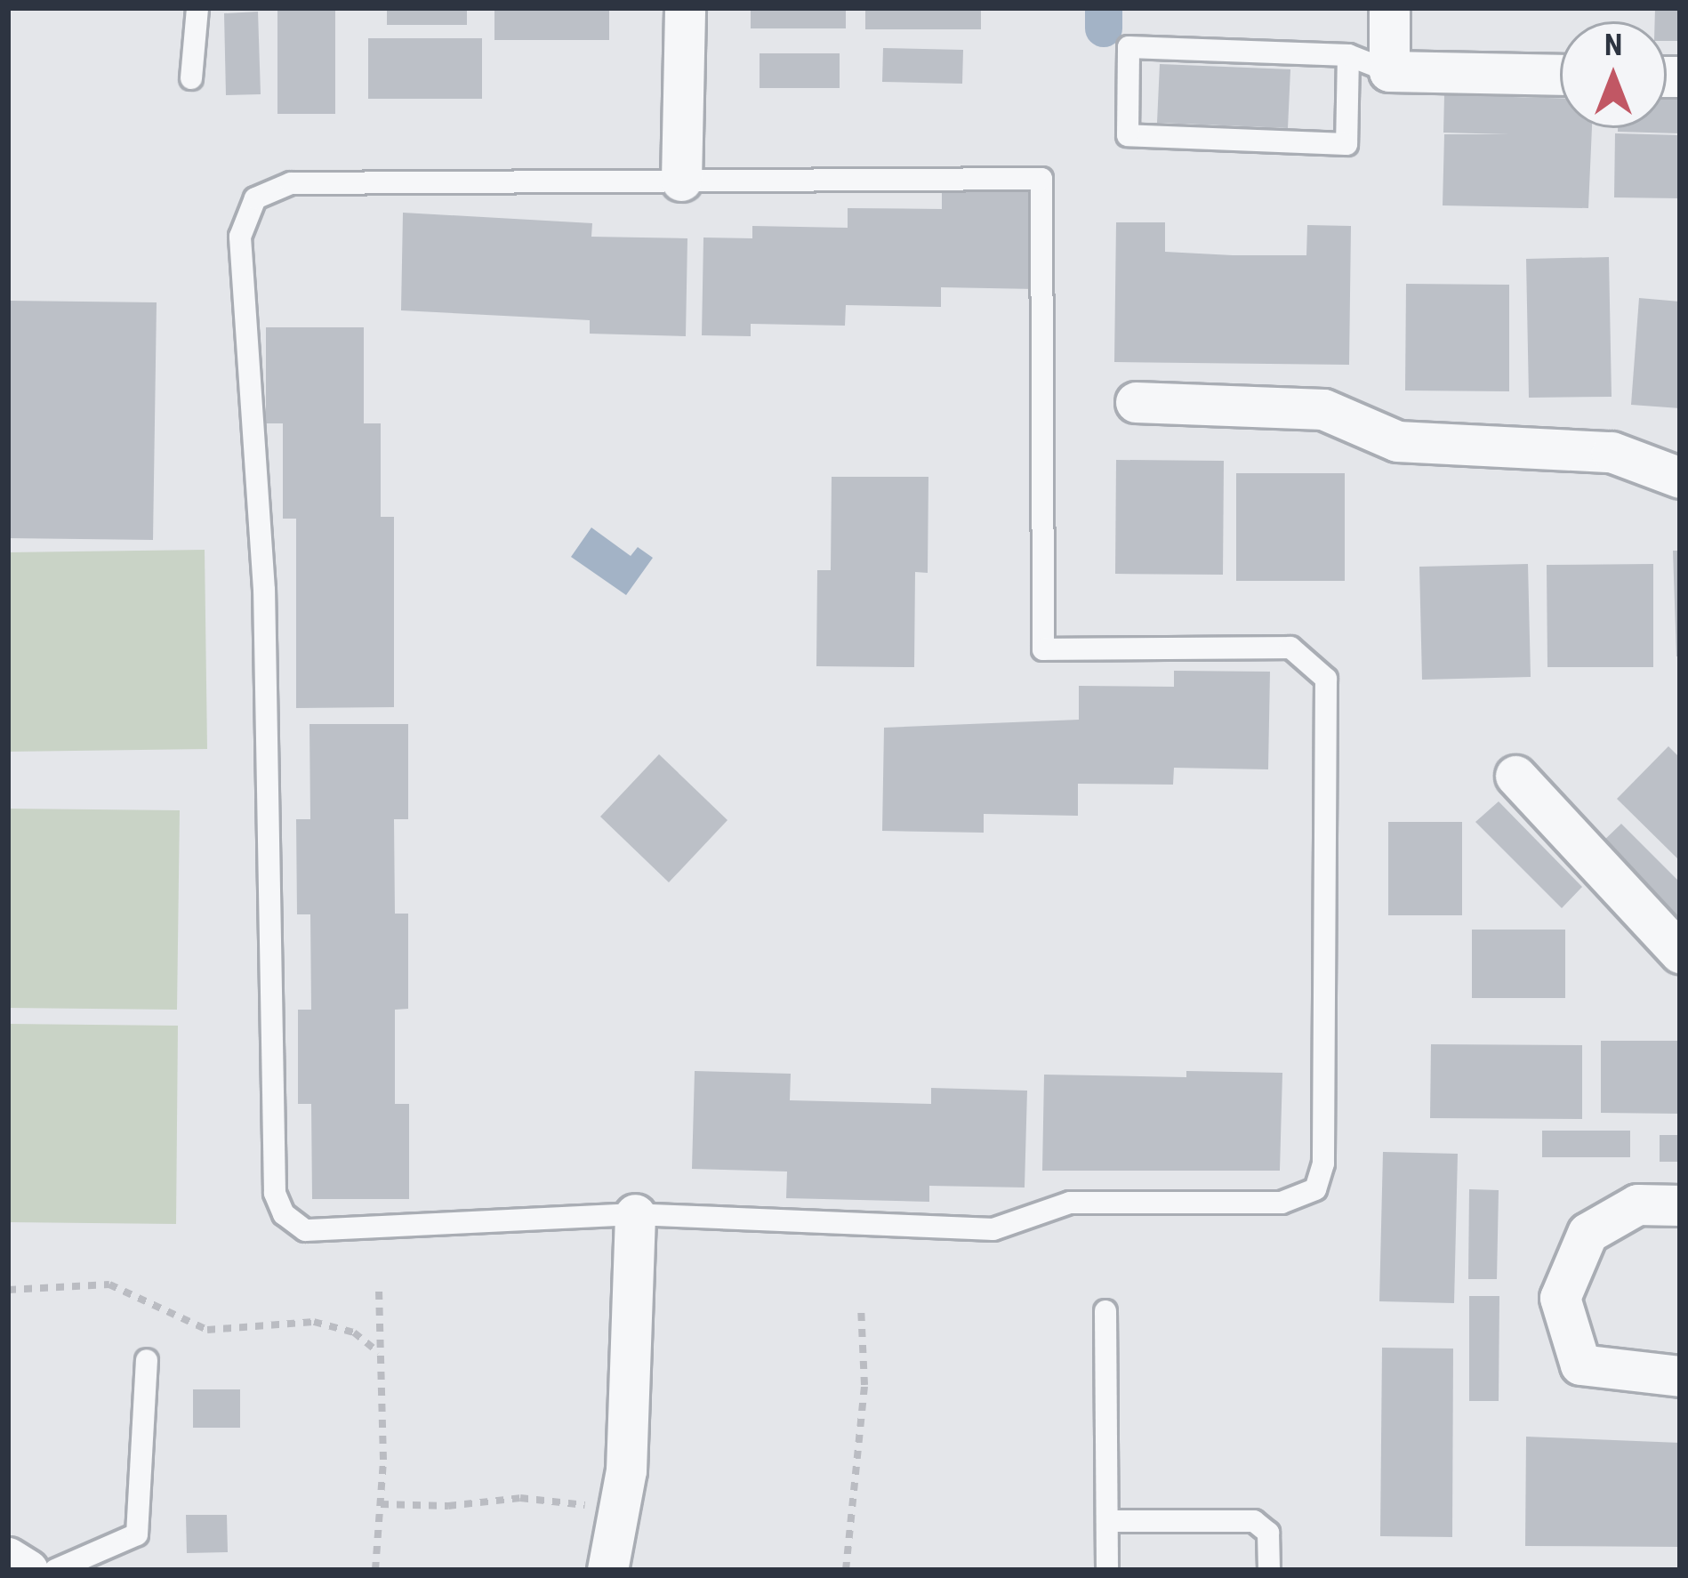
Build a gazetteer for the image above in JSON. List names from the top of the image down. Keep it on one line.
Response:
{"north":"top"}
